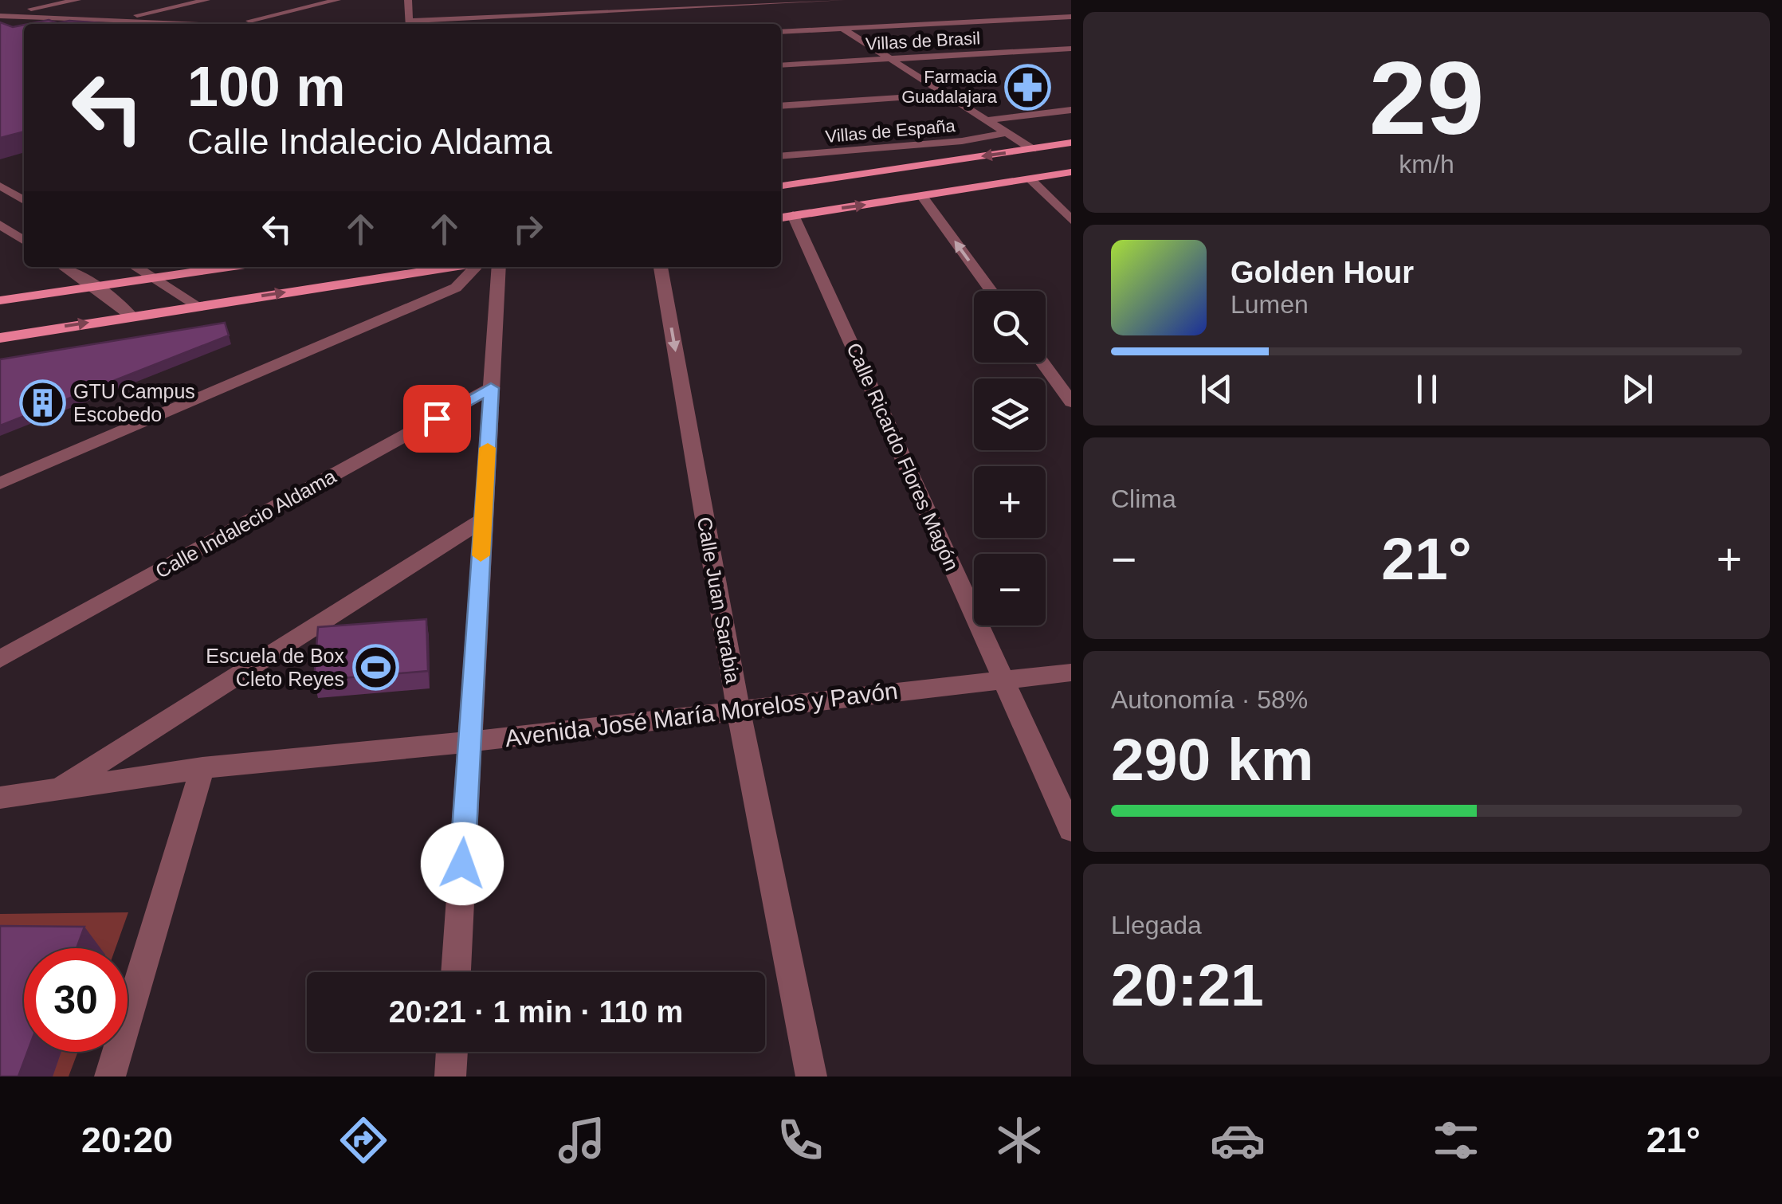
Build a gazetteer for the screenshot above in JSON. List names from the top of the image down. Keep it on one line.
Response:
{"streets":{"street":["Villas de Brasil","Villas de España","Calle Ricardo Flores Magón","Calle Indalecio Aldama","Calle Juan Sarabia","Avenida José María Morelos y Pavón"]},"crossings":[["Calle Ricardo Flores Magón","Avenida José María Morelos y Pavón"],["Calle Juan Sarabia","Avenida José María Morelos y Pavón"]],"one_way":["Calle Juan Sarabia"],"places":{"pharmacy":["Farmacia Guadalajara"],"building":["GTU Campus Escobedo"],"sports":["Escuela de Box Cleto Reyes"]},"page":{"tile":[["29","km/h"],"Clima",["Autonomía · 58%","290 km"],["Llegada","20:21"]],"turn":["100 m","Calle Indalecio Aldama"],"song":["Golden Hour","Lumen"],"map_buttons":["+","−"],"heat":["−","21°","+"],"limit":"30","trip":"20:21 · 1 min · 110 m","tabs":["20:20","21°"]}}
